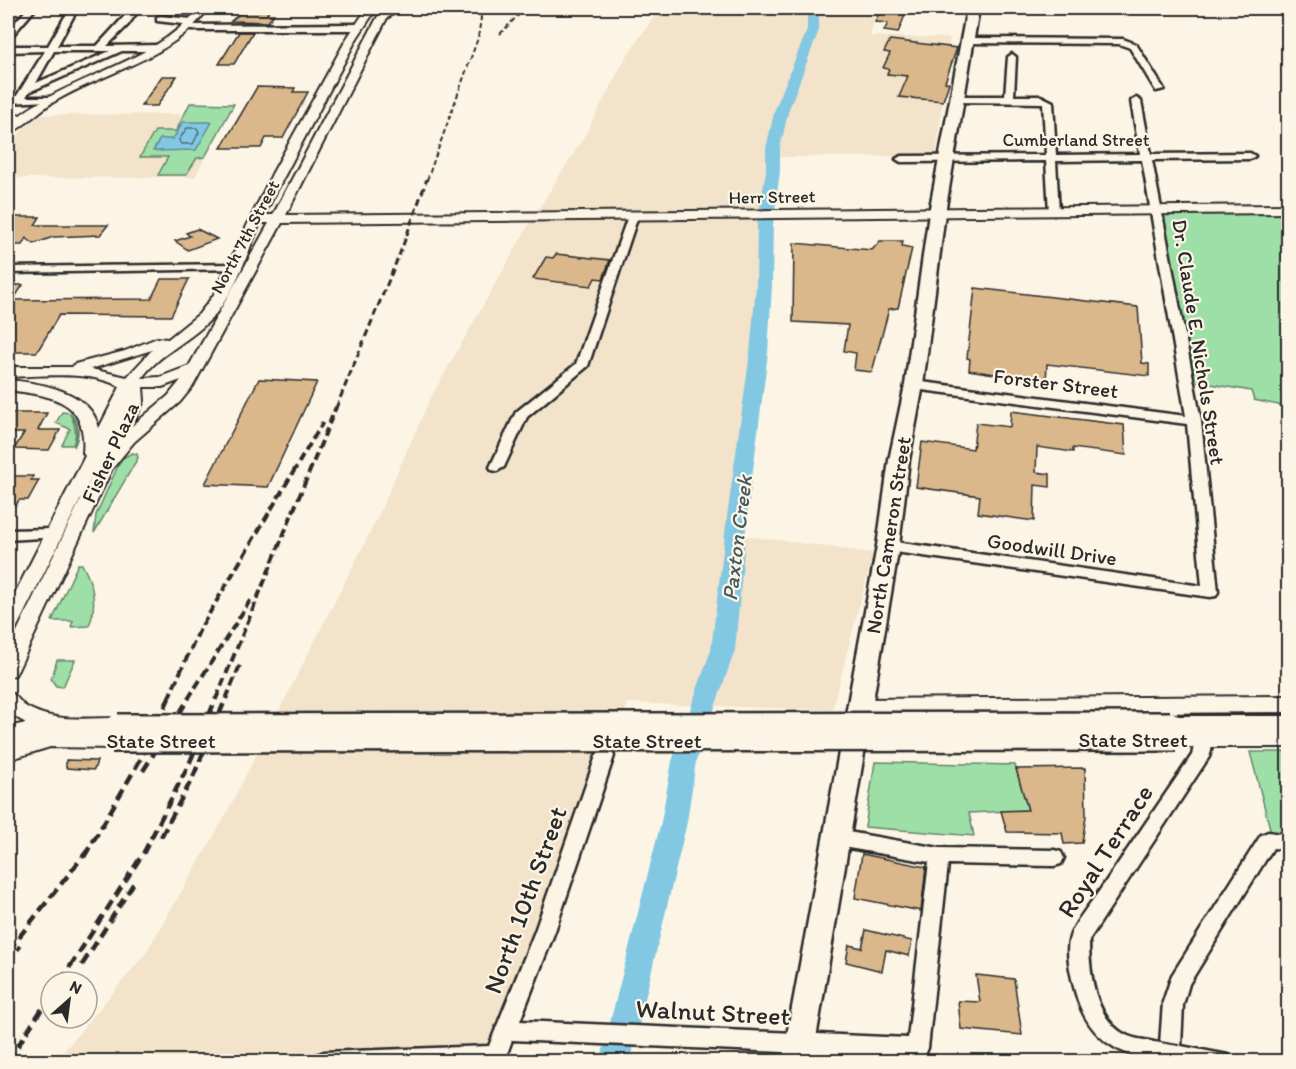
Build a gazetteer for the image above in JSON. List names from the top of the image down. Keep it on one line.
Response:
{"streets":{"highway":["North Cameron Street"],"main road":["Herr Street","North 7th Street","Fisher Plaza","State Street"],"street":["Cumberland Street","Dr. Claude E. Nichols Street","Forster Street","Goodwill Drive","Royal Terrace","North 10th Street","Walnut Street"]},"crossings":[["Cumberland Street","Dr. Claude E. Nichols Street"],["Cumberland Street","North Cameron Street"],["Herr Street","North 7th Street"],["Herr Street","Dr. Claude E. Nichols Street"],["Herr Street","North Cameron Street"],["North 7th Street","Fisher Plaza"],["Dr. Claude E. Nichols Street","Forster Street"],["Dr. Claude E. Nichols Street","Goodwill Drive"],["Forster Street","North Cameron Street"],["North Cameron Street","Goodwill Drive"],["North Cameron Street","State Street"],["North Cameron Street","Walnut Street"],["State Street","Royal Terrace"],["North 10th Street","Walnut Street"]],"water":["Paxton Creek"],"north":"top right"}
